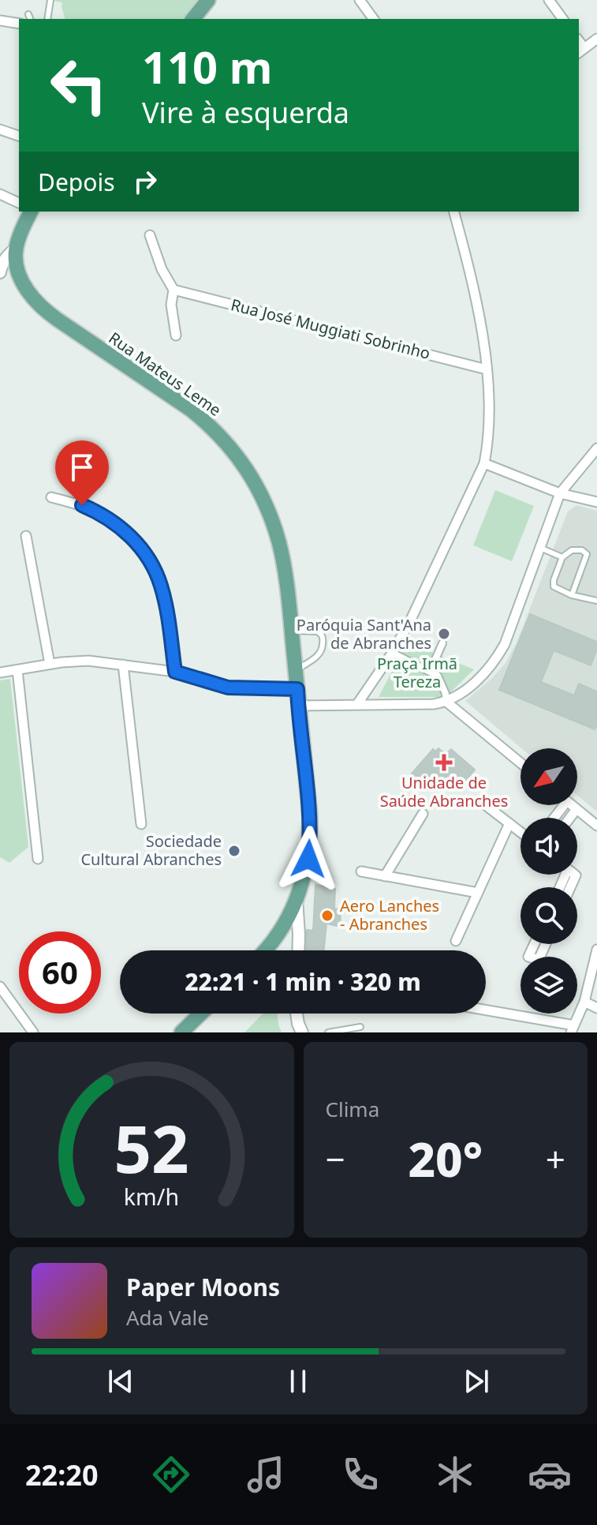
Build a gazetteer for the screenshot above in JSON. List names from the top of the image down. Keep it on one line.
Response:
{"streets":{"main road":["Rua Mateus Leme"],"street":["Rua José Muggiati Sobrinho"]},"parks":["Praça Irmã Tereza"],"places":{"other":["Paróquia Sant'Ana de Abranches","Sociedade Cultural Abranches","Aero Lanches - Abranches"],"health":["Unidade de Saúde Abranches"]},"north":"bottom left","page":{"turn":["110 m","Vire à esquerda"],"then":"Depois","limit":"60","trip":"22:21 · 1 min · 320 m","tile":"Clima","heat":["−","20°","+"],"song":["Paper Moons","Ada Vale"],"tabs":"22:20","gauge":["52","km/h"]}}
